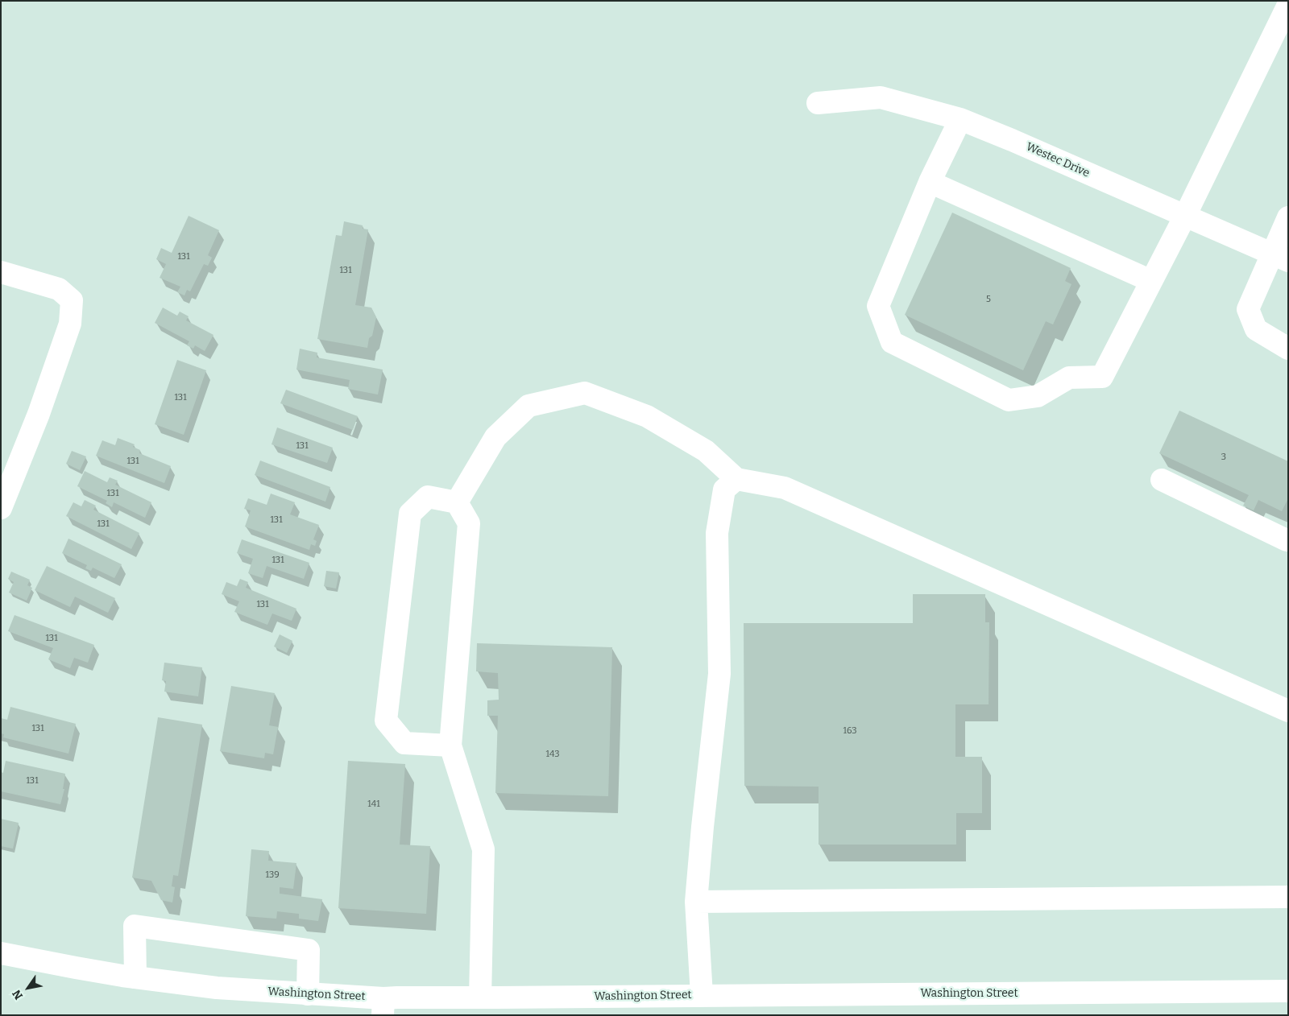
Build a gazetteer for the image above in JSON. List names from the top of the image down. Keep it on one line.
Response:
{"streets":{"main road":["Westec Drive","Washington Street"]},"house_numbers":["131","131","5","131","131","3","131","131","131","131","131","131","131","131","163","143","131","141","139"],"north":"bottom left"}
